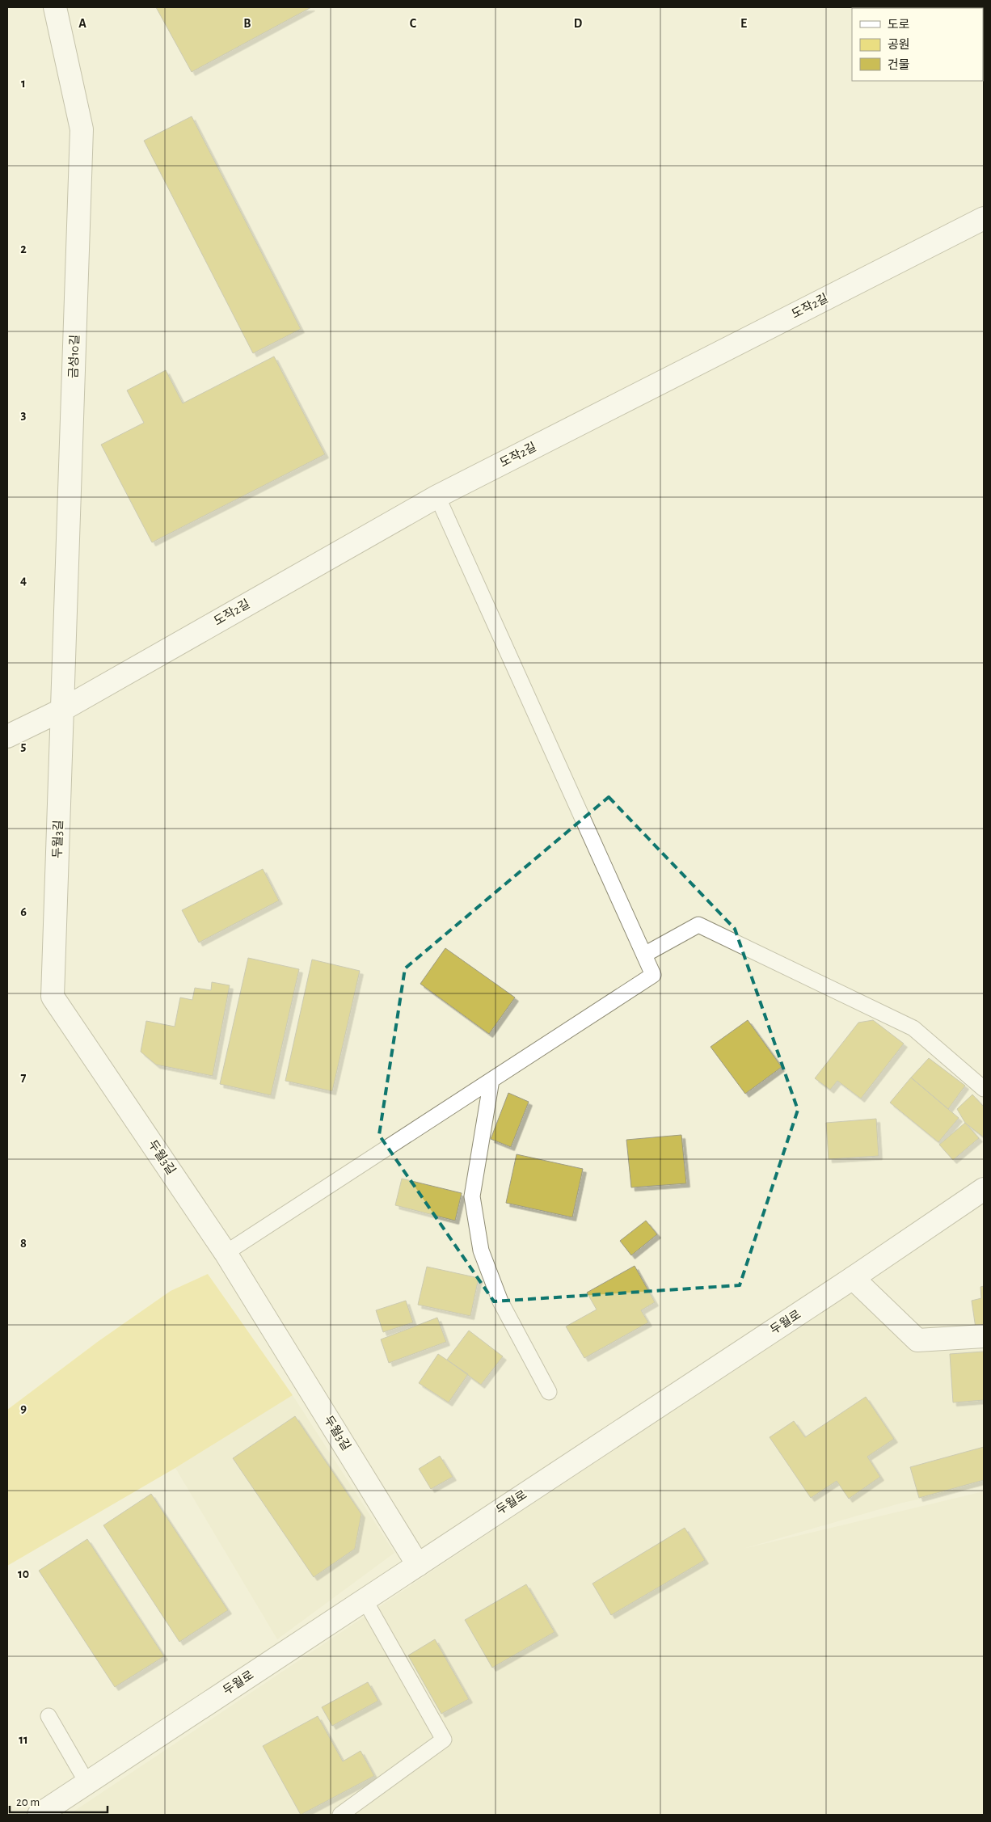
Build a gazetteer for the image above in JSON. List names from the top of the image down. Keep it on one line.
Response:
{"streets":{"street":["도작2길","금성10길","두월3길","두월로"]},"crossings":[["도작2길","금성10길"],["도작2길","두월3길"],["금성10길","두월3길"],["두월3길","두월로"]],"legend":["도로","공원","건물"],"scale_bar":"20 m","grid":{"columns":["A","B","C","D","E"],"rows":["1","2","3","4","5","6","7","8","9","10","11"]}}
